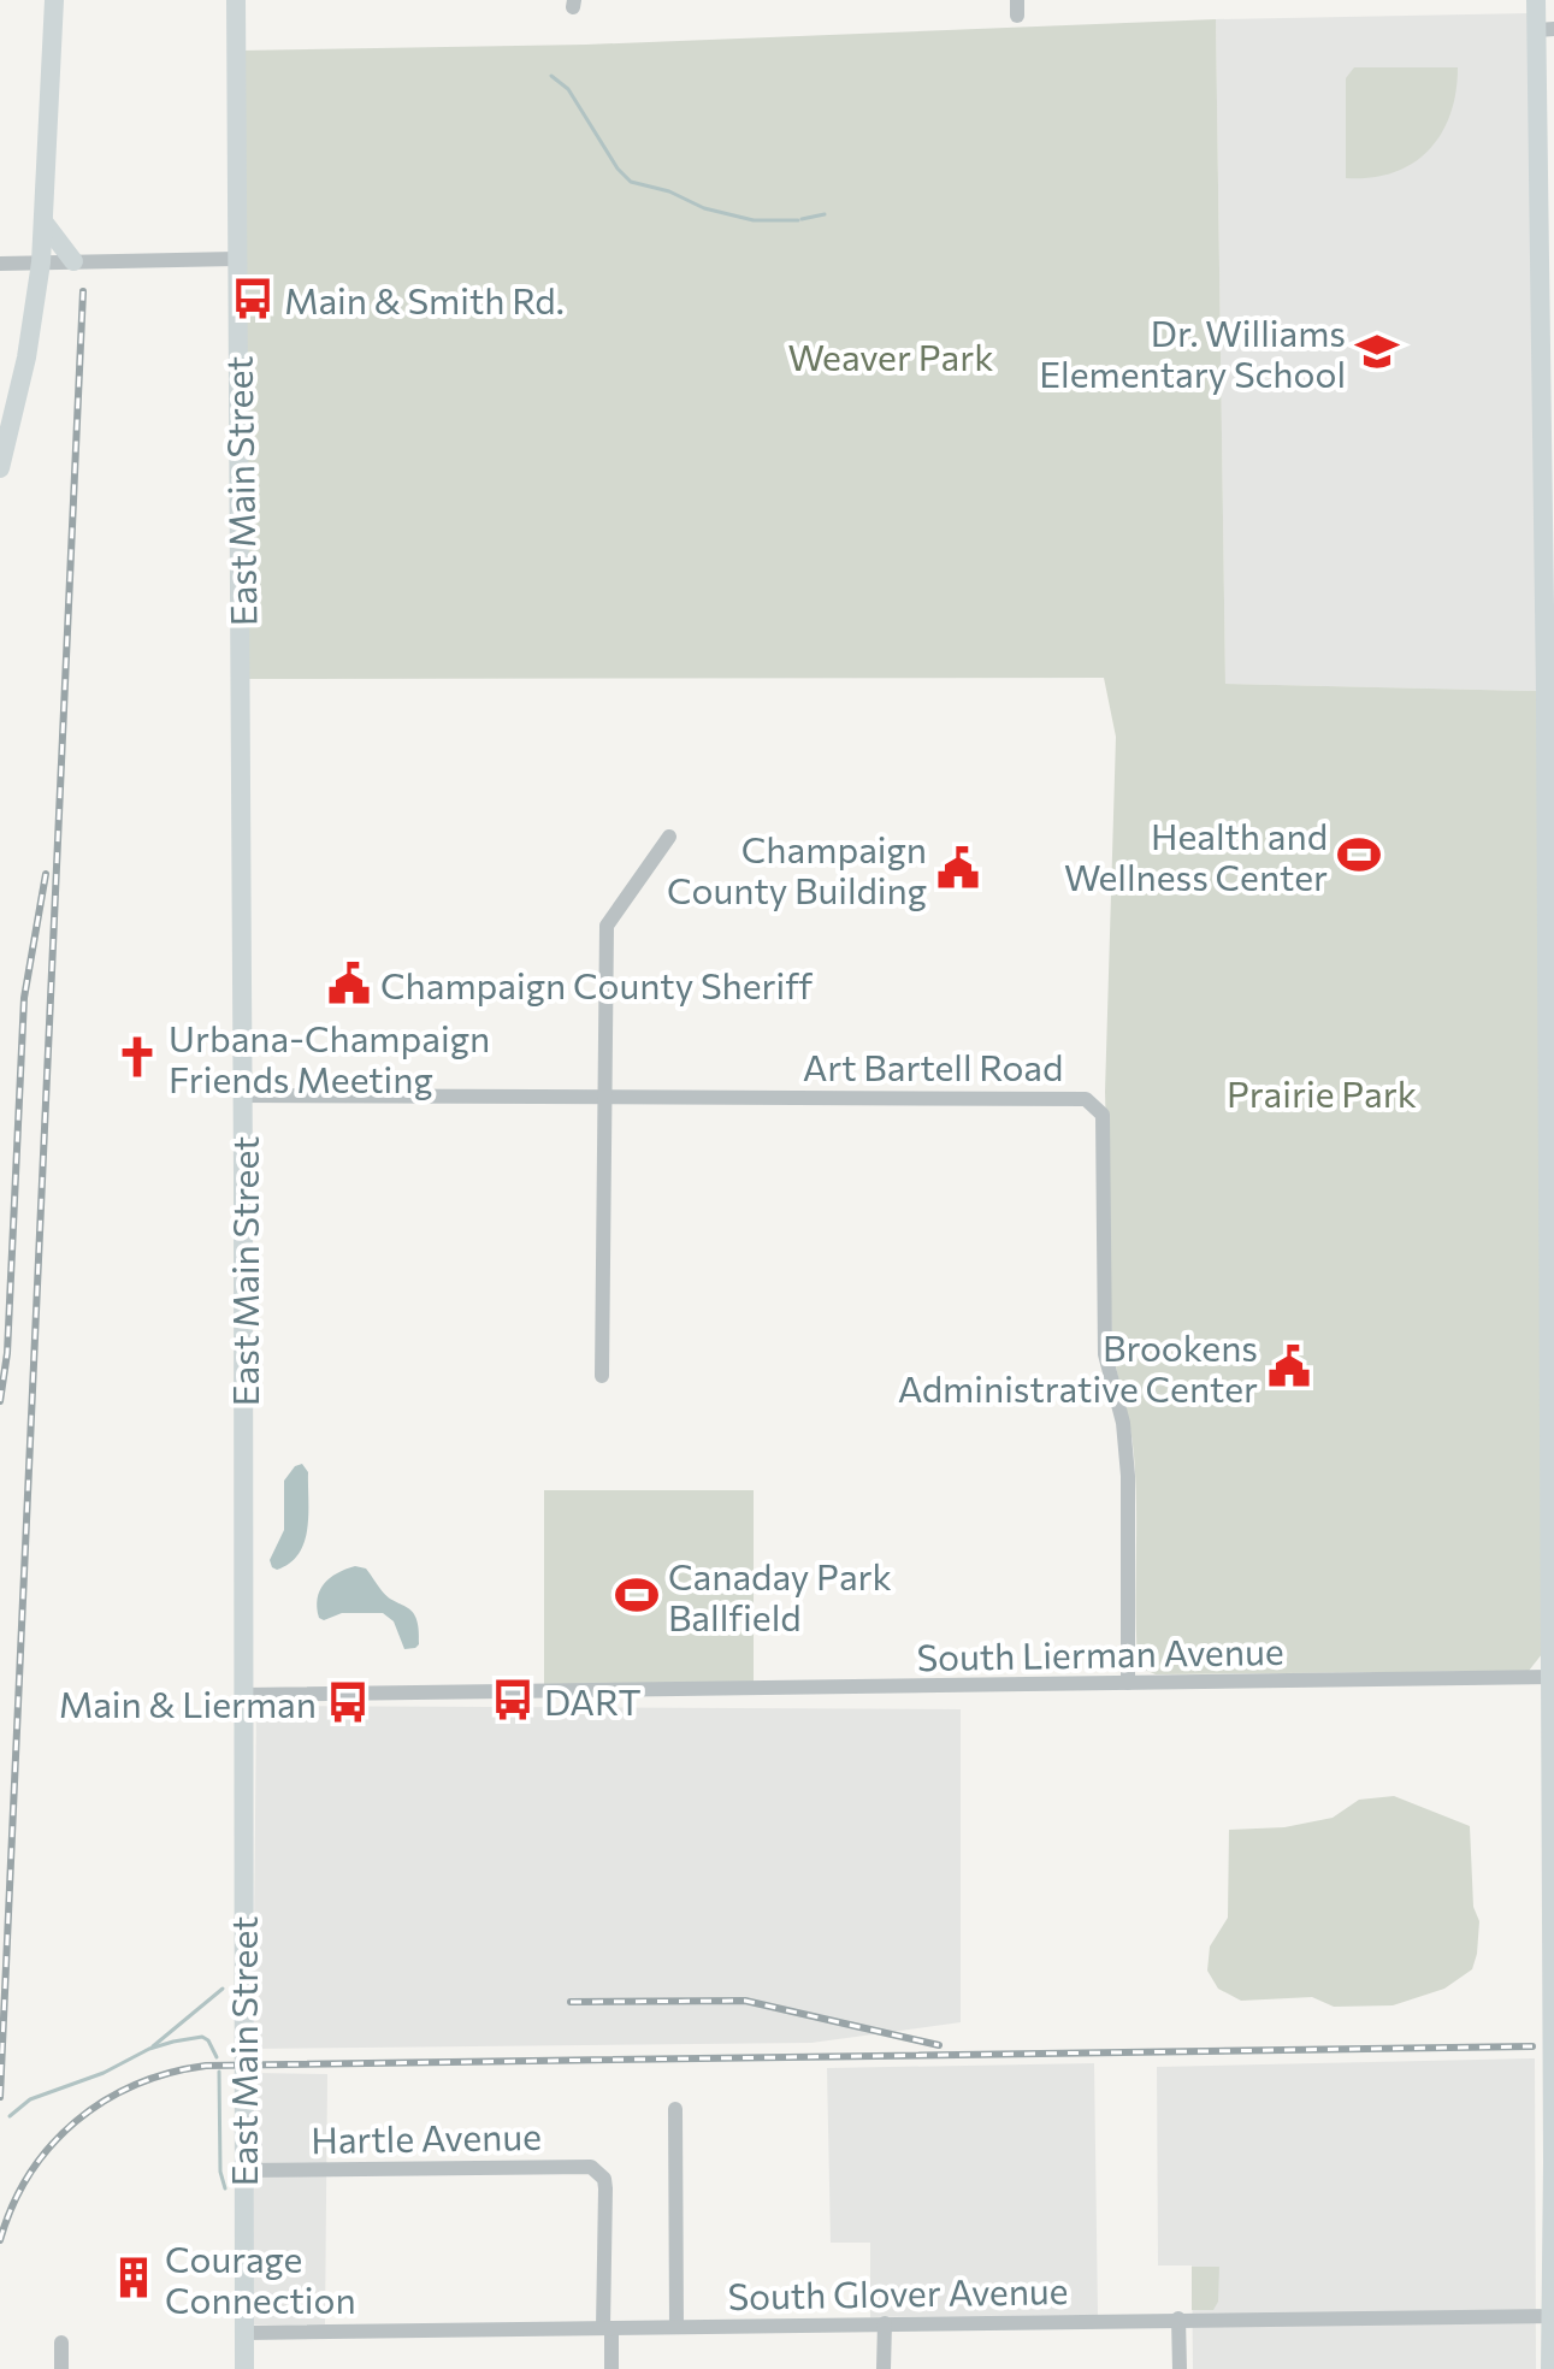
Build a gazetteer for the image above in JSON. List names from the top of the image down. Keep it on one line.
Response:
{"streets":{"main road":["East Main Street"],"street":["Art Bartell Road","South Lierman Avenue","Hartle Avenue","South Glover Avenue"]},"crossings":[["East Main Street","Art Bartell Road"],["East Main Street","South Lierman Avenue"],["East Main Street","Hartle Avenue"],["East Main Street","South Glover Avenue"],["Art Bartell Road","South Lierman Avenue"],["Hartle Avenue","South Glover Avenue"]],"parks":["Weaver Park","Prairie Park"],"places":{"bus stop":["Main & Smith Rd.","DART","Main & Lierman"],"school or university":["Dr. Williams Elementary School"],"sports":["Health and Wellness Center","Canaday Park Ballfield"],"public building":["Champaign County Building","Champaign County Sheriff","Brookens Administrative Center"],"church":["Urbana-Champaign Friends Meeting"],"building":["Courage Connection"]}}
